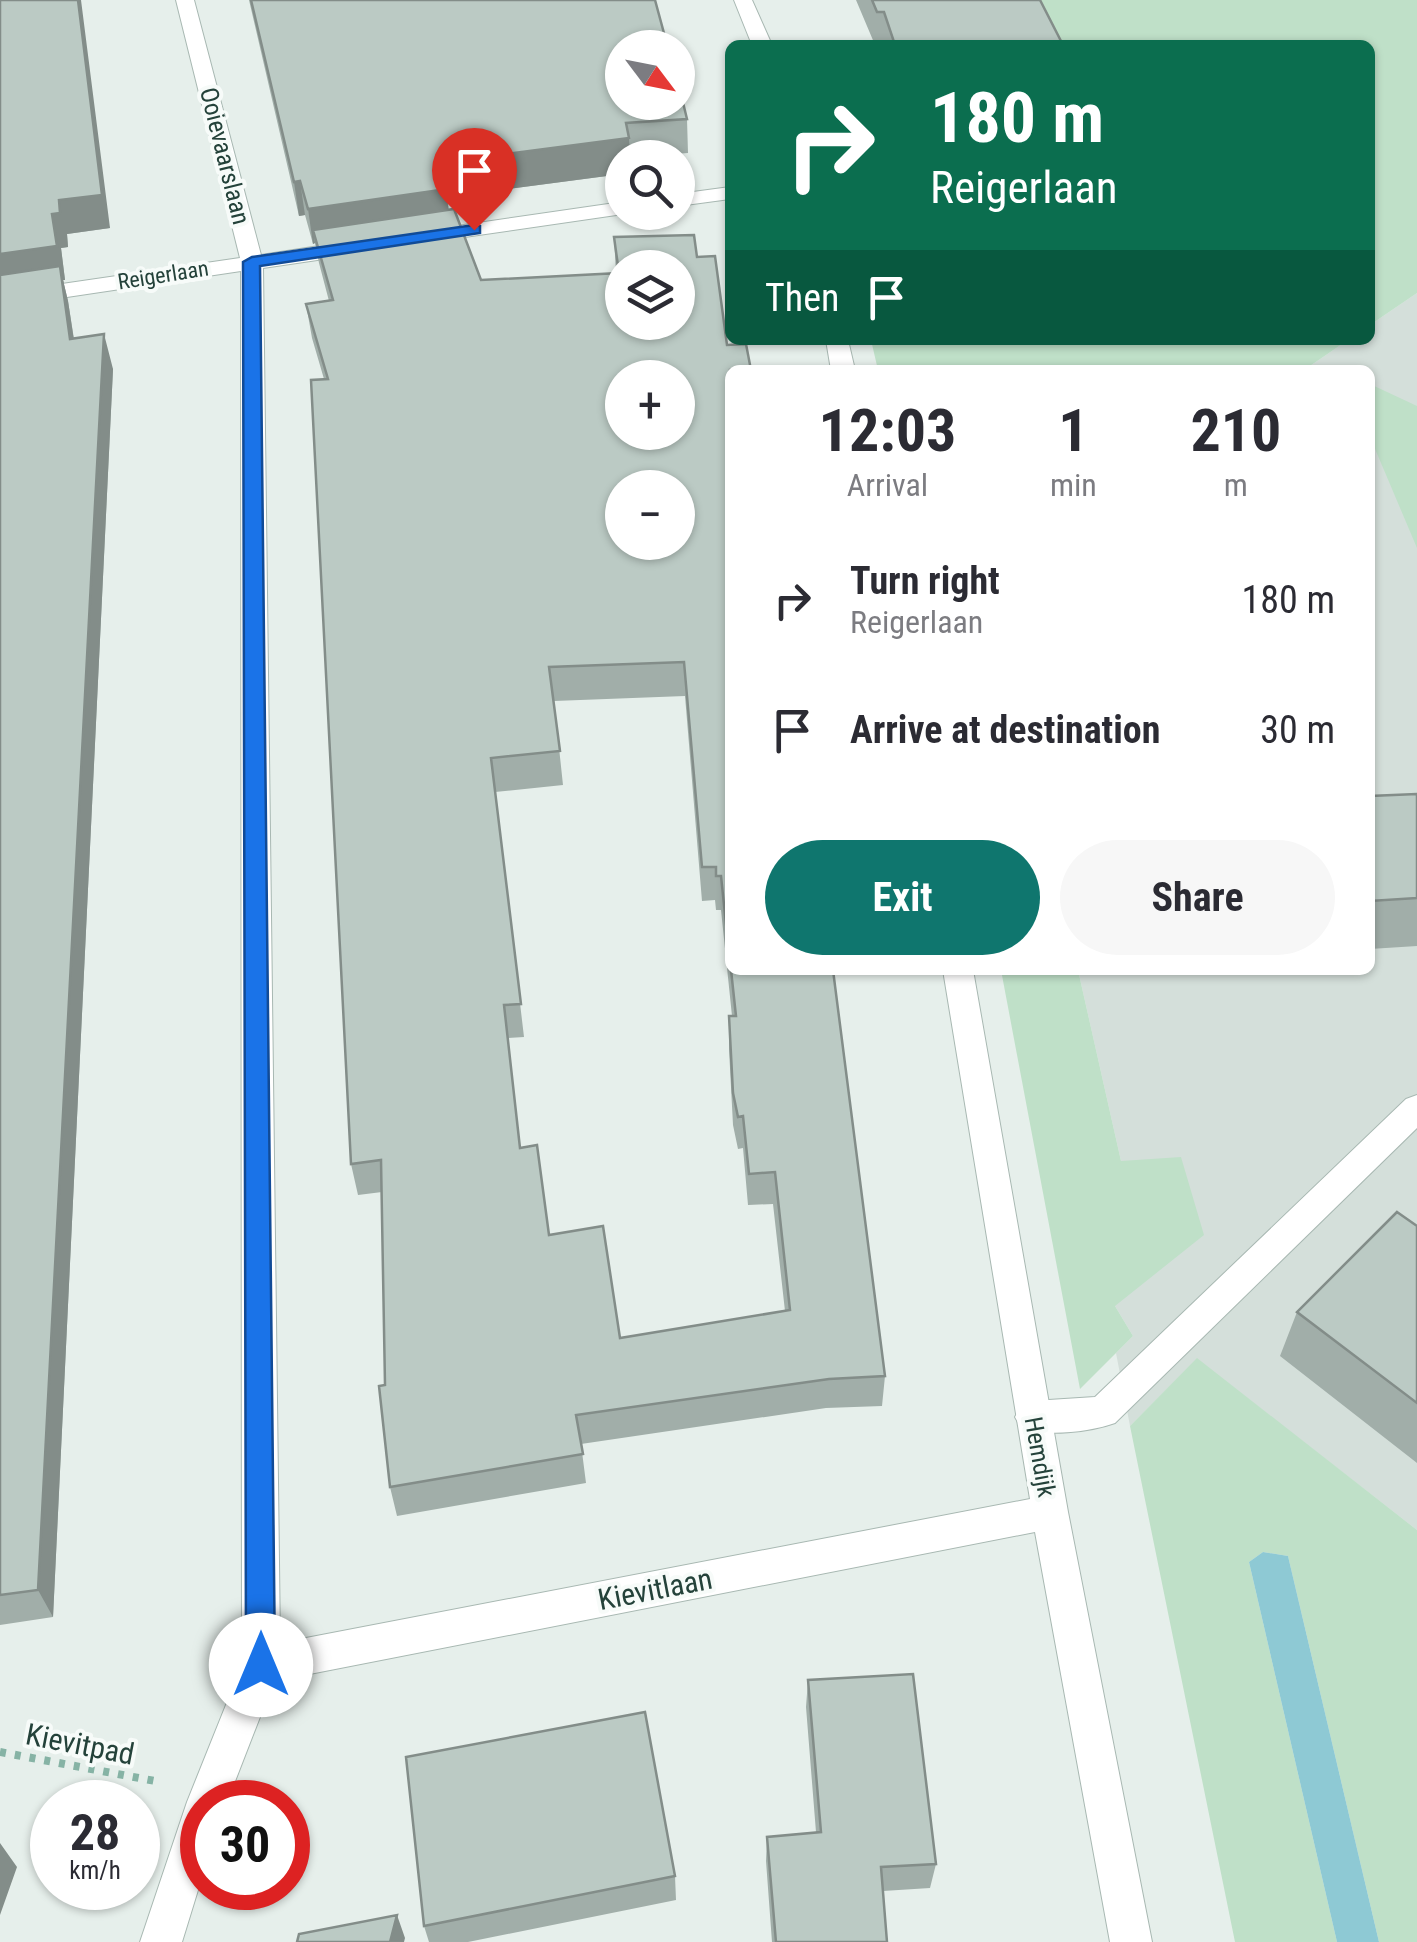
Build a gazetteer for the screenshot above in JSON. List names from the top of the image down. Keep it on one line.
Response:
{"streets":{"street":["Ooievaarslaan","Reigerlaan","Hemdijk","Kievitlaan"],"path":["Kievitpad"]},"crossings":[["Ooievaarslaan","Reigerlaan"],["Ooievaarslaan","Kievitlaan"],["Hemdijk","Kievitlaan"]],"north":"bottom right","page":{"map_buttons":["+","−"],"turn":["180 m","Reigerlaan"],"then":"Then","eta":["12:03","Arrival","1","min","210","m"],"list":[{"name":"Turn right","note":"Reigerlaan","value":"180 m"},{"name":"Arrive at destination","value":"30 m"}],"buttons":["Exit","Share"],"speed":"28 km/h","limit":"30"}}
